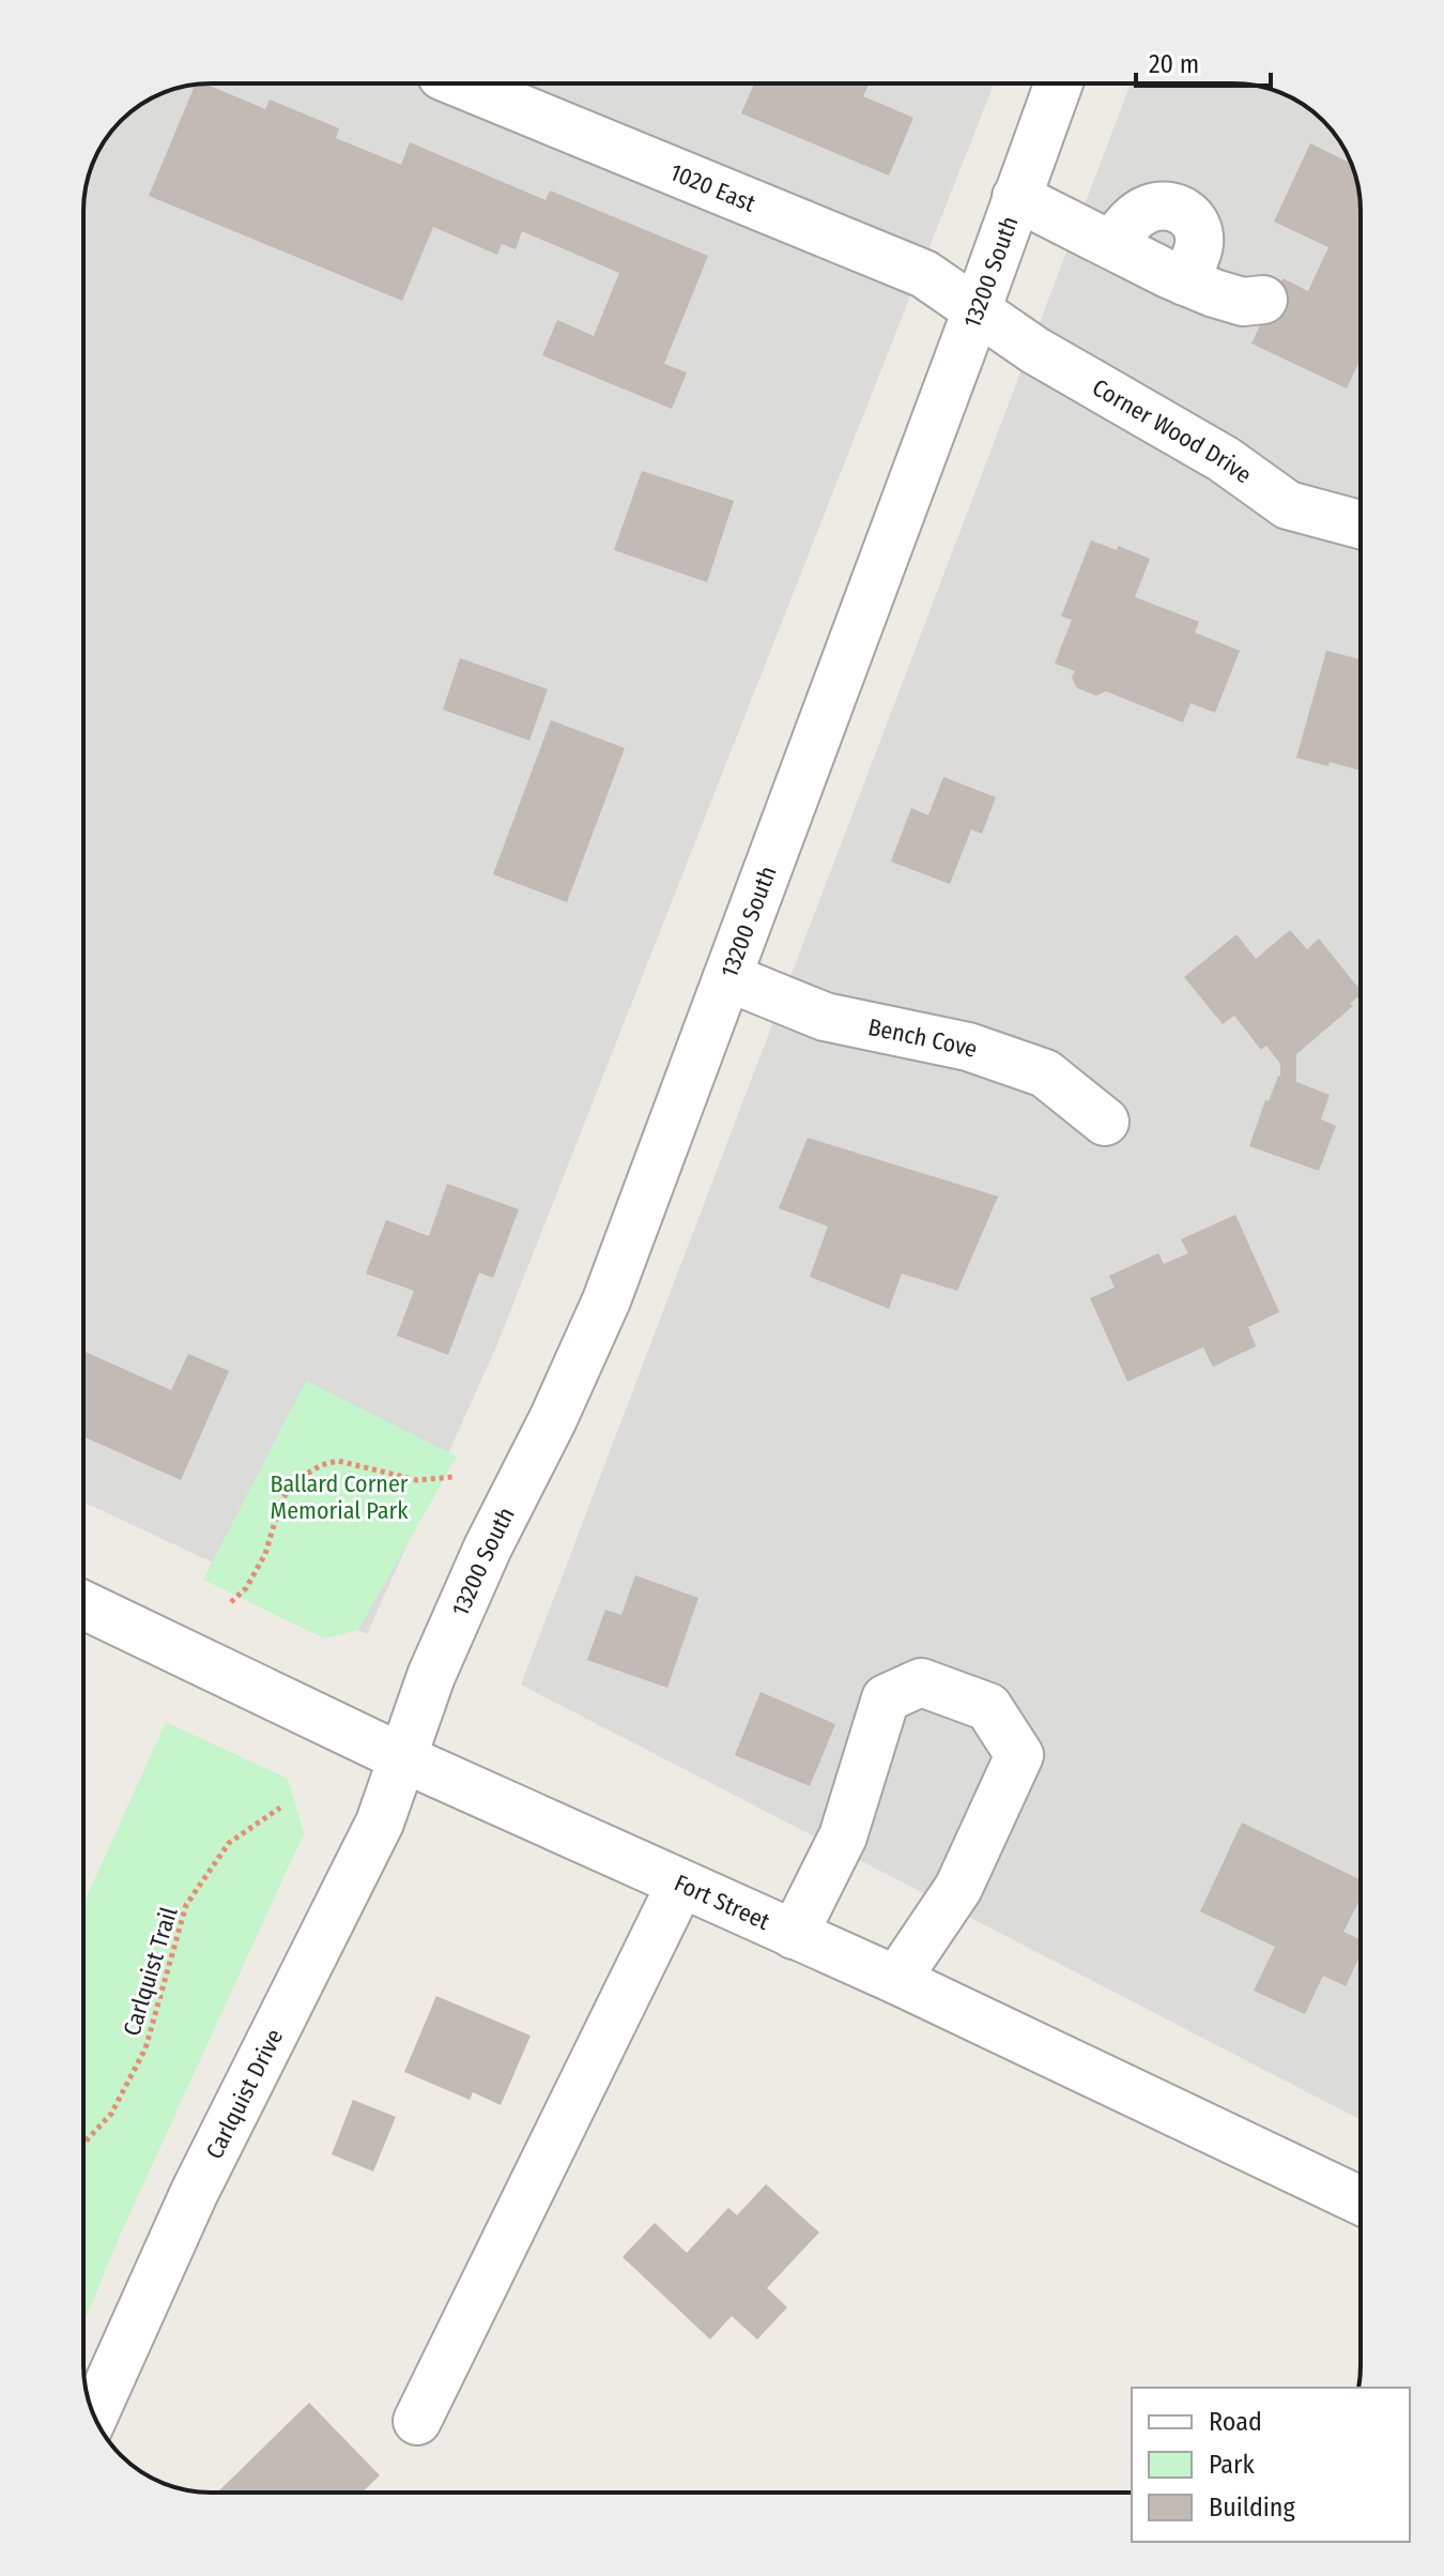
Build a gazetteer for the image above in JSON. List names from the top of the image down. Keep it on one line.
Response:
{"streets":{"street":["1020 East","13200 South","Corner Wood Drive","Bench Cove","Fort Street","Carlquist Drive"],"path":["Carlquist Trail"]},"crossings":[["1020 East","13200 South"],["1020 East","Corner Wood Drive"],["13200 South","Corner Wood Drive"],["13200 South","Bench Cove"],["13200 South","Fort Street"],["13200 South","Carlquist Drive"],["Fort Street","Carlquist Drive"]],"parks":["Ballard Corner Memorial Park"],"legend":["Road","Park","Building"],"scale_bar":"20 m"}
